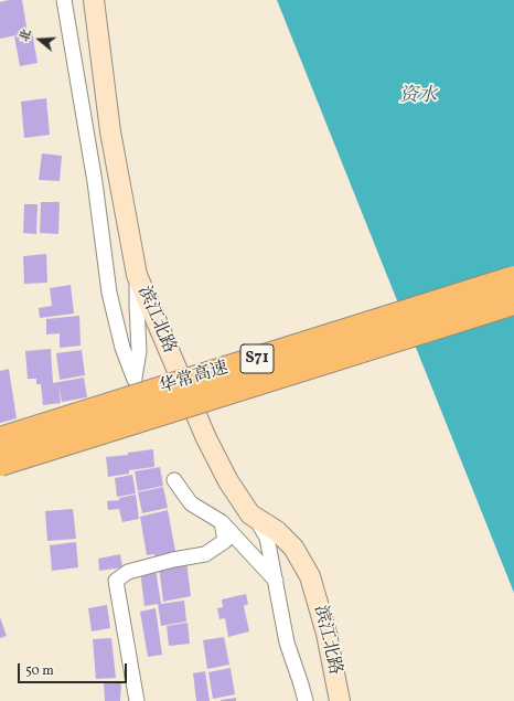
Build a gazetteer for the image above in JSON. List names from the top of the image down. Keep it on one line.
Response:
{"streets":{"highway":["S71","华常高速"],"street":["滨江北路"]},"water":["资水"],"scale_bar":"50 m","north":"left"}
